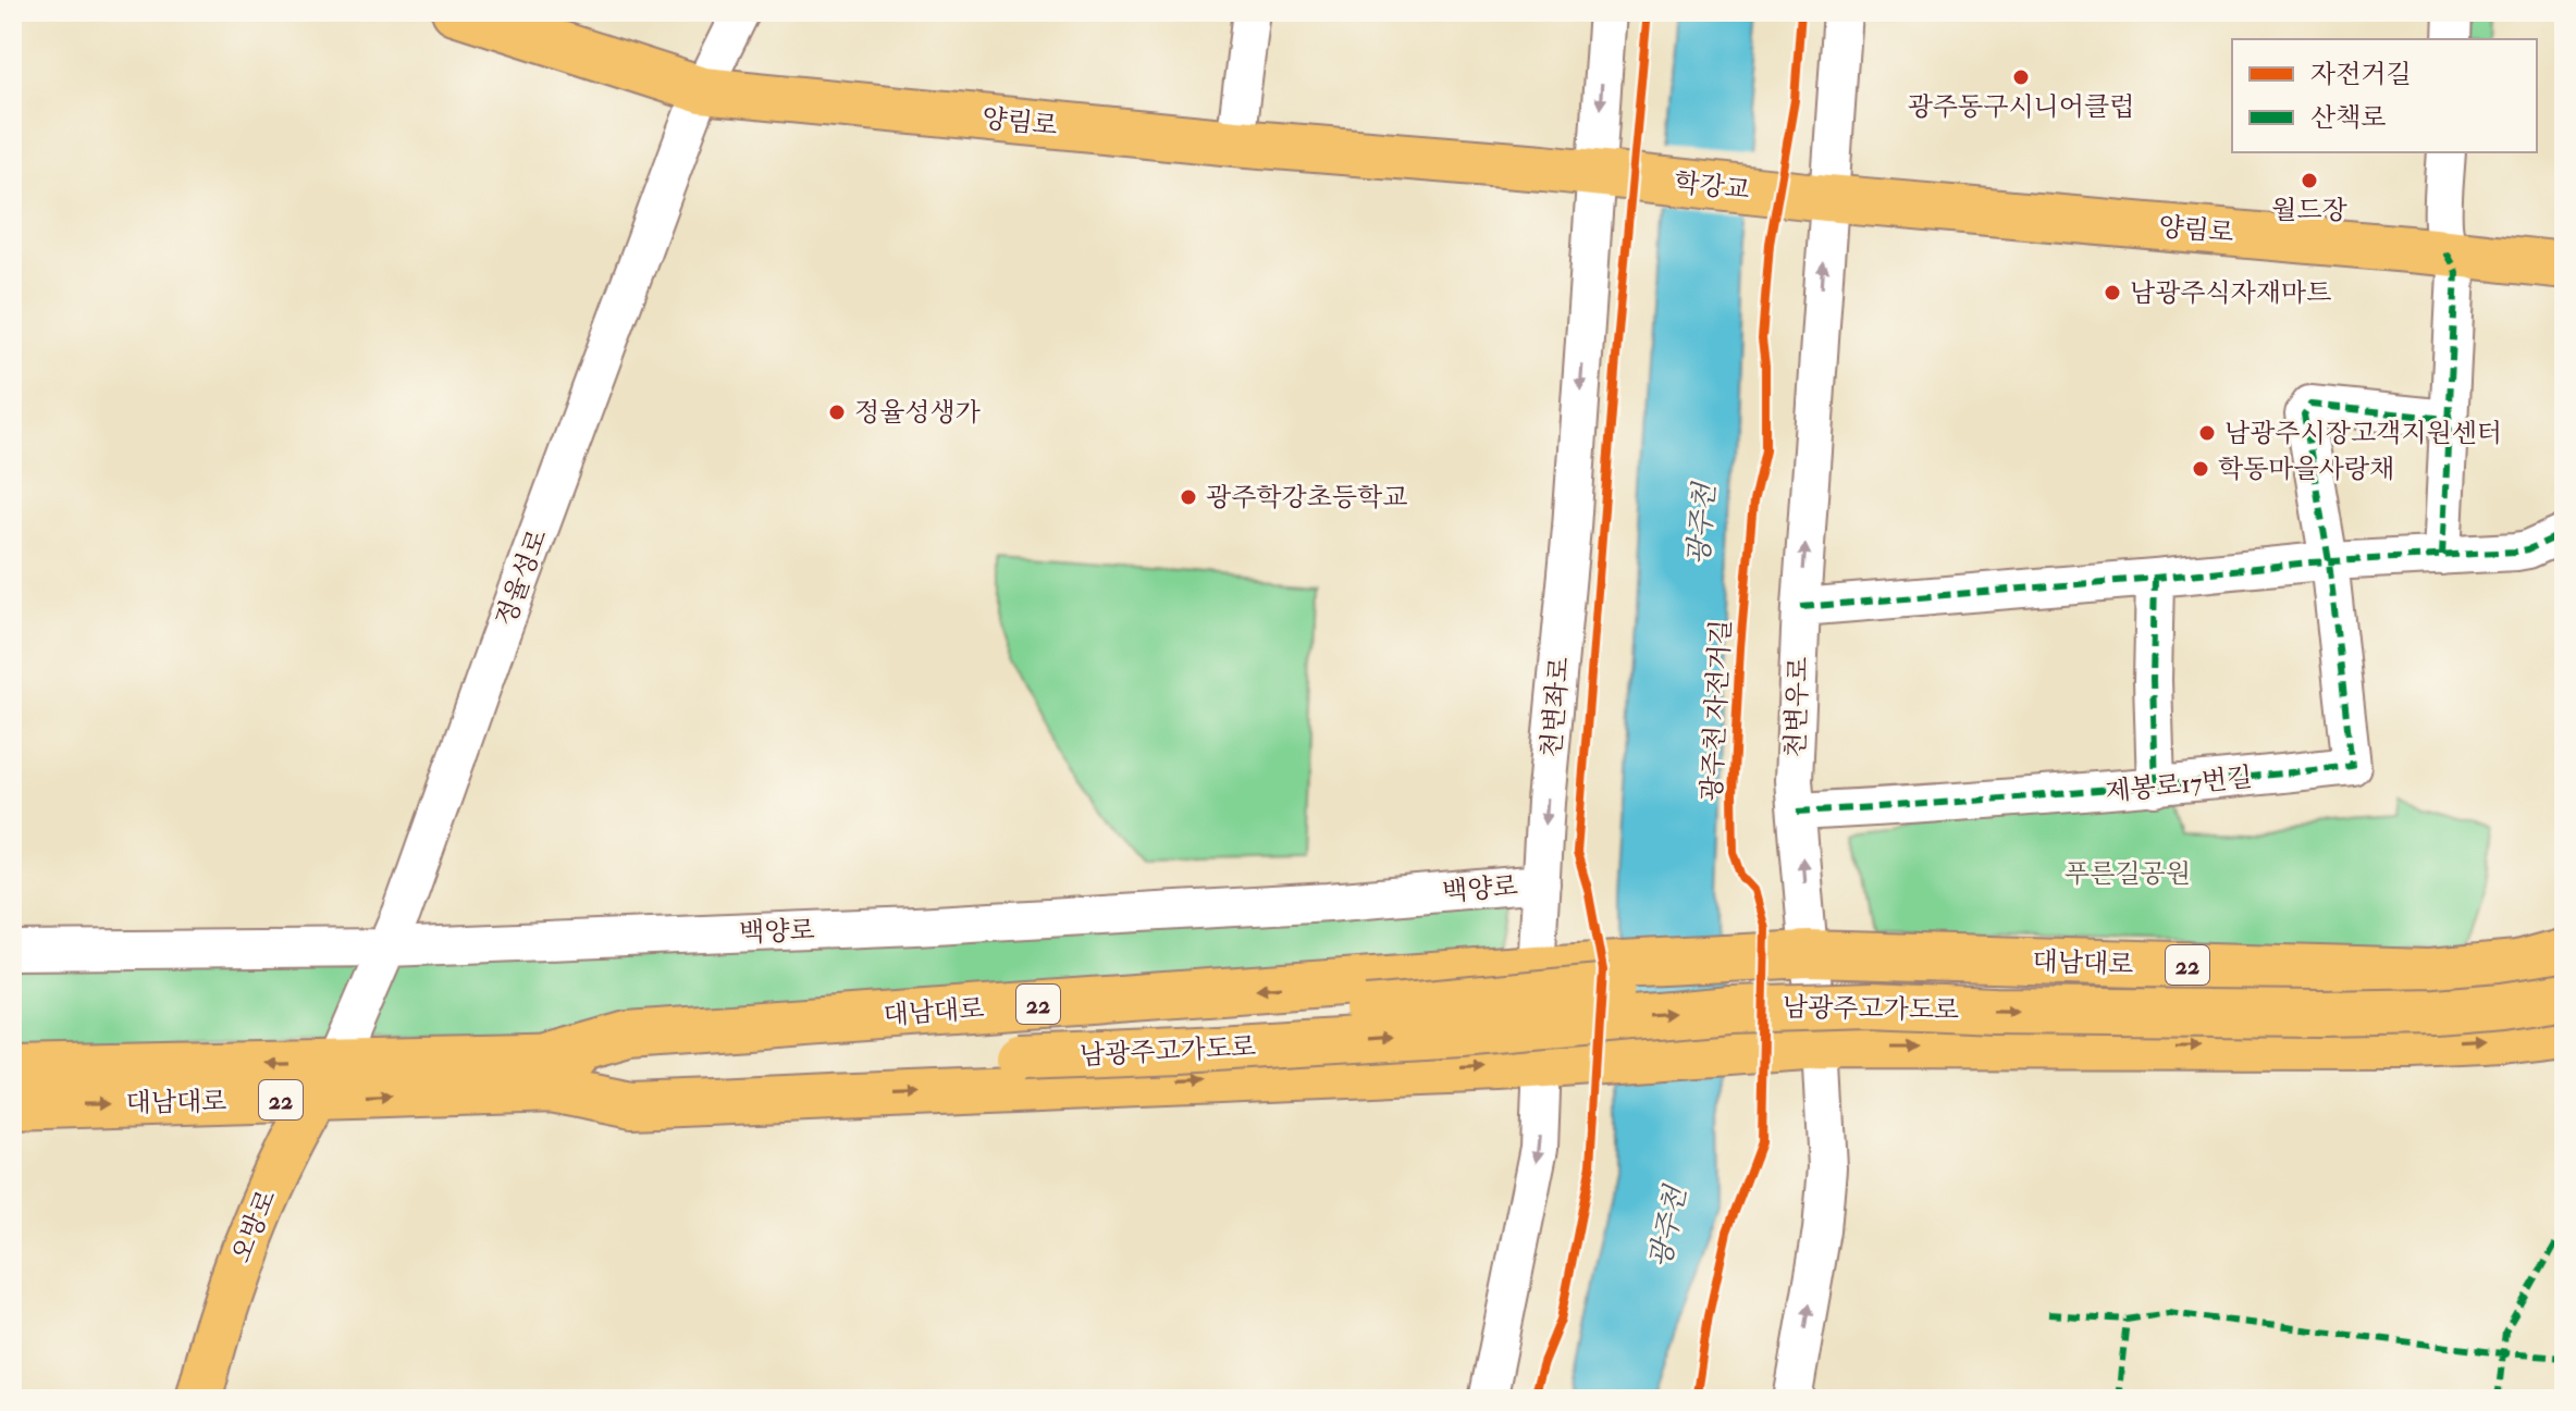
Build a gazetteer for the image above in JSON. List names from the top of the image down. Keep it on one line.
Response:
{"streets":{"main road":["양림로","학강교","대남대로","22","남광주고가도로","오방로"],"street":["정율성로","천변좌로","천변우로","제봉로17번길","백양로"],"cycle path":["광주천 자전거길"]},"crossings":[["양림로","학강교"],["양림로","정율성로"],["양림로","천변좌로"],["양림로","천변우로"],["학강교","천변좌로"],["학강교","천변우로"],["정율성로","백양로"],["정율성로","대남대로"],["정율성로","오방로"],["천변좌로","백양로"],["천변좌로","대남대로"],["천변좌로","22"],["천변우로","제봉로17번길"],["천변우로","대남대로"],["천변우로","22"],["대남대로","22"],["대남대로","남광주고가도로"],["대남대로","오방로"]],"one_way":["천변좌로","천변우로"],"water":["광주천"],"parks":["푸른길공원"],"places":["광주동구시니어클럽","월드장","남광주식자재마트","정율성생가","남광주시장고객지원센터","학동마을사랑채","광주학강초등학교"],"legend":["자전거길","산책로"]}
